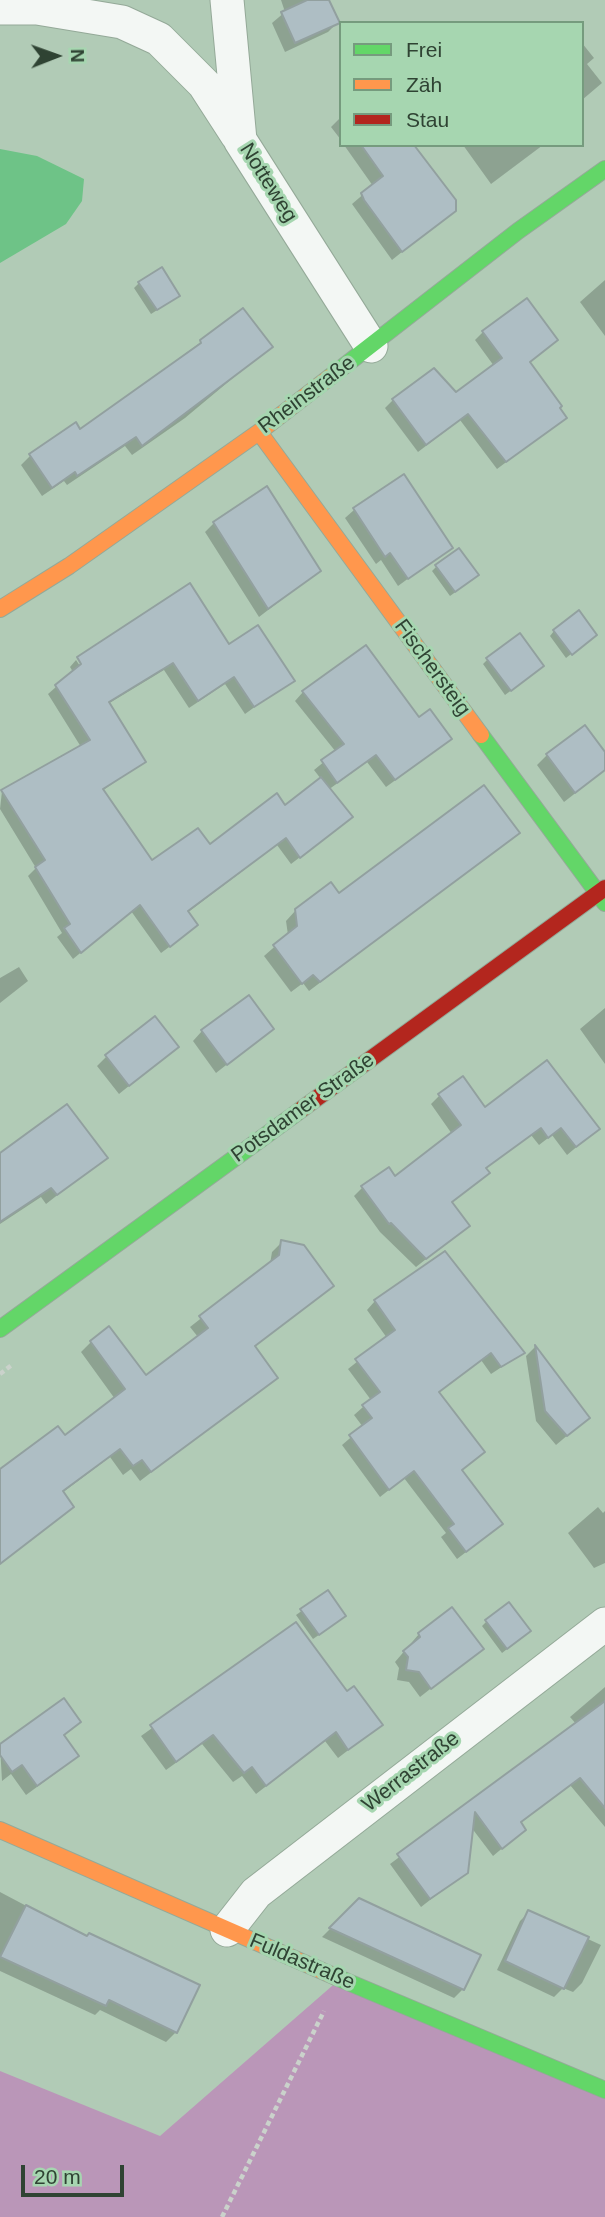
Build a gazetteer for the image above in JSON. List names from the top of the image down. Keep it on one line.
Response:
{"streets":{"street":["Notteweg","Rheinstraße","Fischersteig","Potsdamer Straße","Werrastraße","Fuldastraße"]},"crossings":[["Notteweg","Rheinstraße"],["Rheinstraße","Fischersteig"],["Fischersteig","Potsdamer Straße"],["Werrastraße","Fuldastraße"]],"legend":["Frei","Zäh","Stau"],"scale_bar":"20 m","north":"right"}
